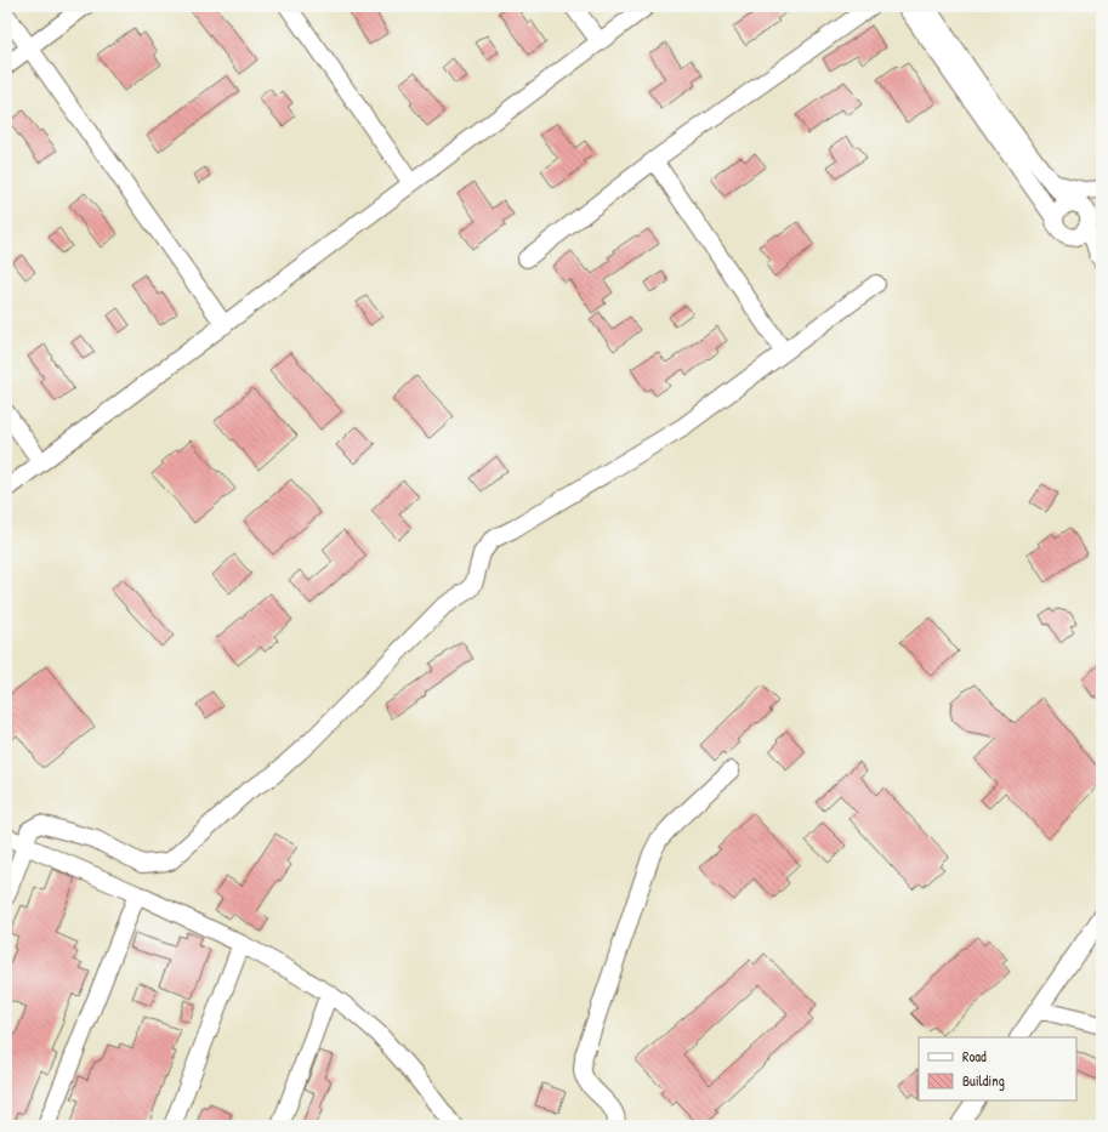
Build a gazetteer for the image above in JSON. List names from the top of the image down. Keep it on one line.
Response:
{"legend":["Road","Building"]}
